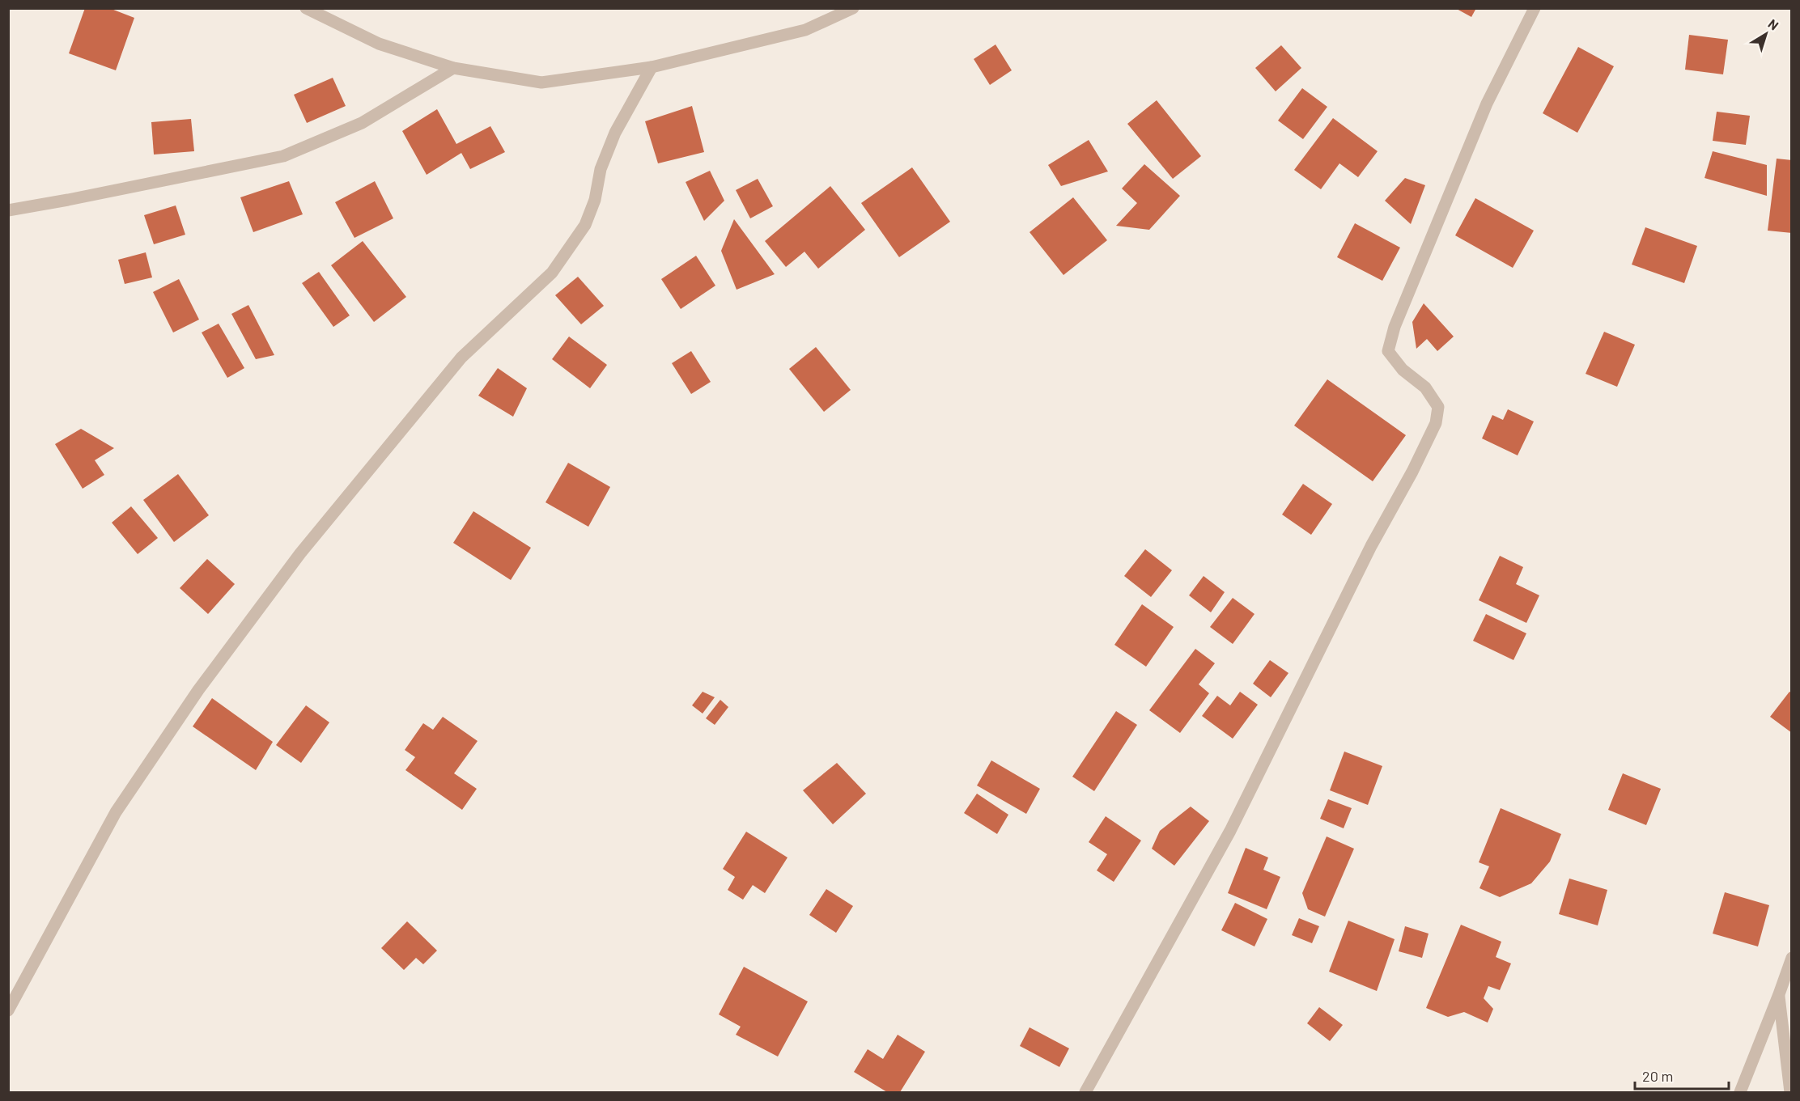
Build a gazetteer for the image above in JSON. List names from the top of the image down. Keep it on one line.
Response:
{"scale_bar":"20 m","north":"top right"}
